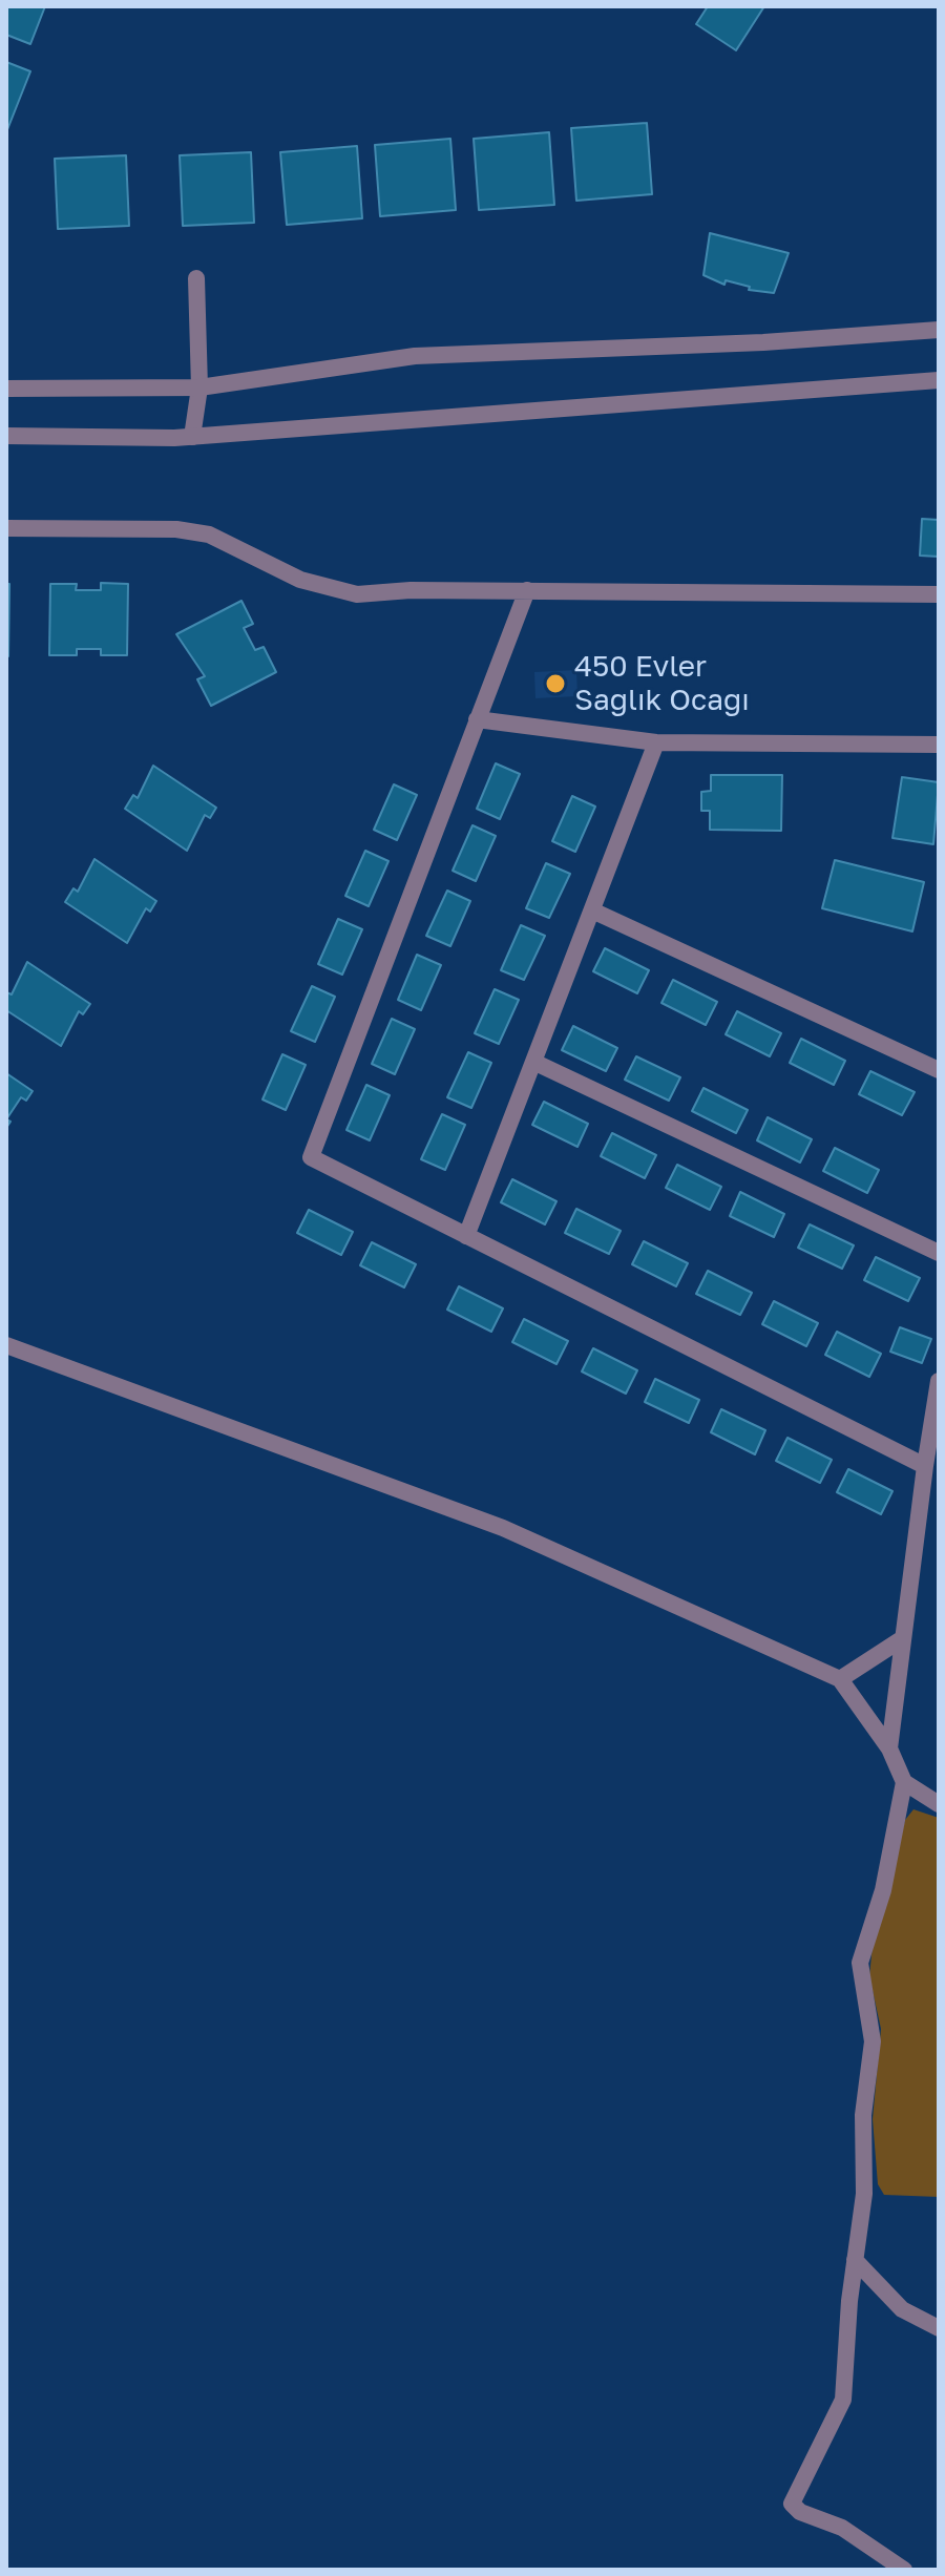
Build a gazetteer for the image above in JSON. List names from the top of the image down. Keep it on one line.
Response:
{"places":["450 Evler Sağlık Ocağı"]}
